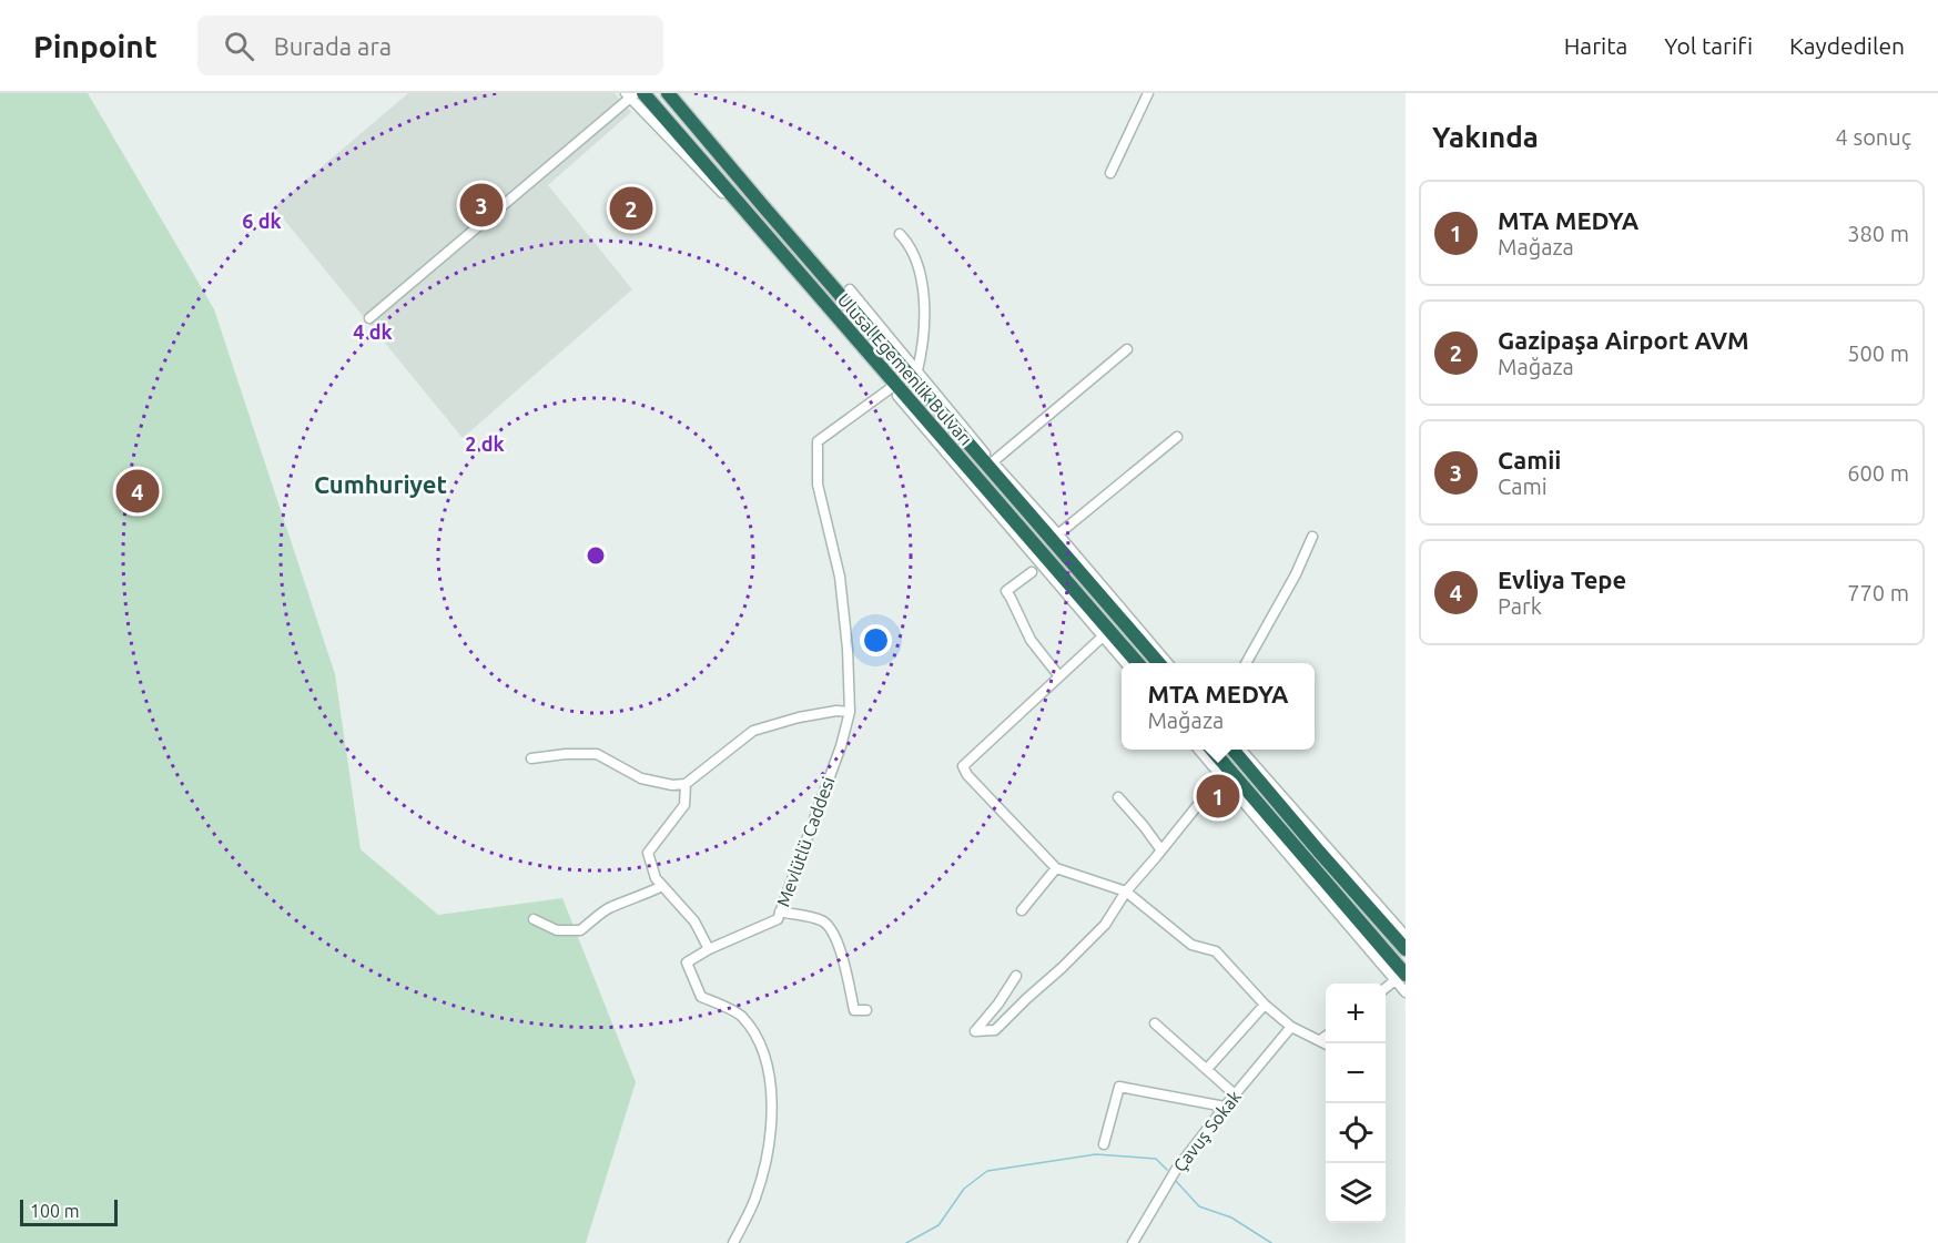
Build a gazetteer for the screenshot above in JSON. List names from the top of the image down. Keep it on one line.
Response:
{"streets":{"highway":["Ulusal Egemenlik Bulvarı"],"street":["Mevlütlü Caddesi","Çavuş Sokak"]},"crossings":[["Ulusal Egemenlik Bulvarı","Mevlütlü Caddesi"]],"districts":["Cumhuriyet"],"scale_bar":"100 m","page":{"header":"Pinpoint","search":"Burada ara","nav":["Harita","Yol tarifi","Kaydedilen"],"heading":["Yakında","4 sonuç"],"list":[{"mark":"1","name":"MTA MEDYA","note":"Mağaza","value":"380 m"},{"mark":"2","name":"Gazipaşa Airport AVM","note":"Mağaza","value":"500 m"},{"mark":"3","name":"Camii","note":"Cami","value":"600 m"},{"mark":"4","name":"Evliya Tepe","note":"Park","value":"770 m"}],"pins":["3","2","4","1"],"popup":["MTA MEDYA","Mağaza"],"map_buttons":["+","−"],"scale":"100 m"},"rings":["6 dk","4 dk","2 dk"]}
